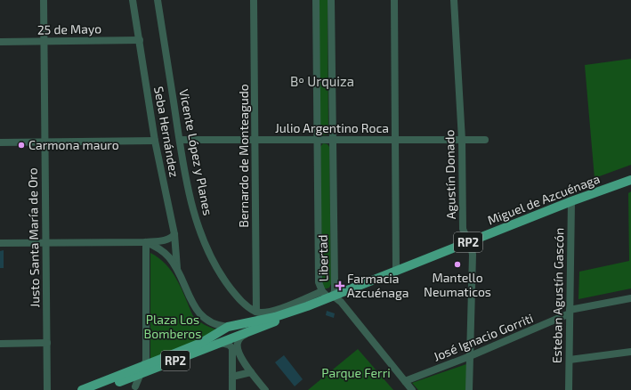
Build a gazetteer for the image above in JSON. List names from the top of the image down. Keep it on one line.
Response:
{"streets":{"main road":["Miguel de Azcuénaga","RP2"],"street":["25 de Mayo","Julio Argentino Roca","Seba Hernández","Vicente López y Planes","Bernardo de Monteagudo","Agustín Donado","Justo Santa María de Oro","Libertad","Esteban Agustín Gascón","José Ignacio Gorriti"]},"crossings":[["25 de Mayo","Seba Hernández"],["25 de Mayo","Justo Santa María de Oro"],["Julio Argentino Roca","Vicente López y Planes"],["Julio Argentino Roca","Bernardo de Monteagudo"],["Julio Argentino Roca","Agustín Donado"],["Julio Argentino Roca","Libertad"],["Seba Hernández","Miguel de Azcuénaga"],["Vicente López y Planes","Bernardo de Monteagudo"],["Agustín Donado","Miguel de Azcuénaga"],["Agustín Donado","José Ignacio Gorriti"],["Miguel de Azcuénaga","Libertad"],["Miguel de Azcuénaga","Esteban Agustín Gascón"],["Esteban Agustín Gascón","José Ignacio Gorriti"]],"districts":["Bº Urquiza"],"parks":["Plaza Los Bomberos","Parque Ferri"],"places":{"other":["Carmona mauro","Mantello Neumaticos"],"health":["Farmacia Azcuénaga"]}}
